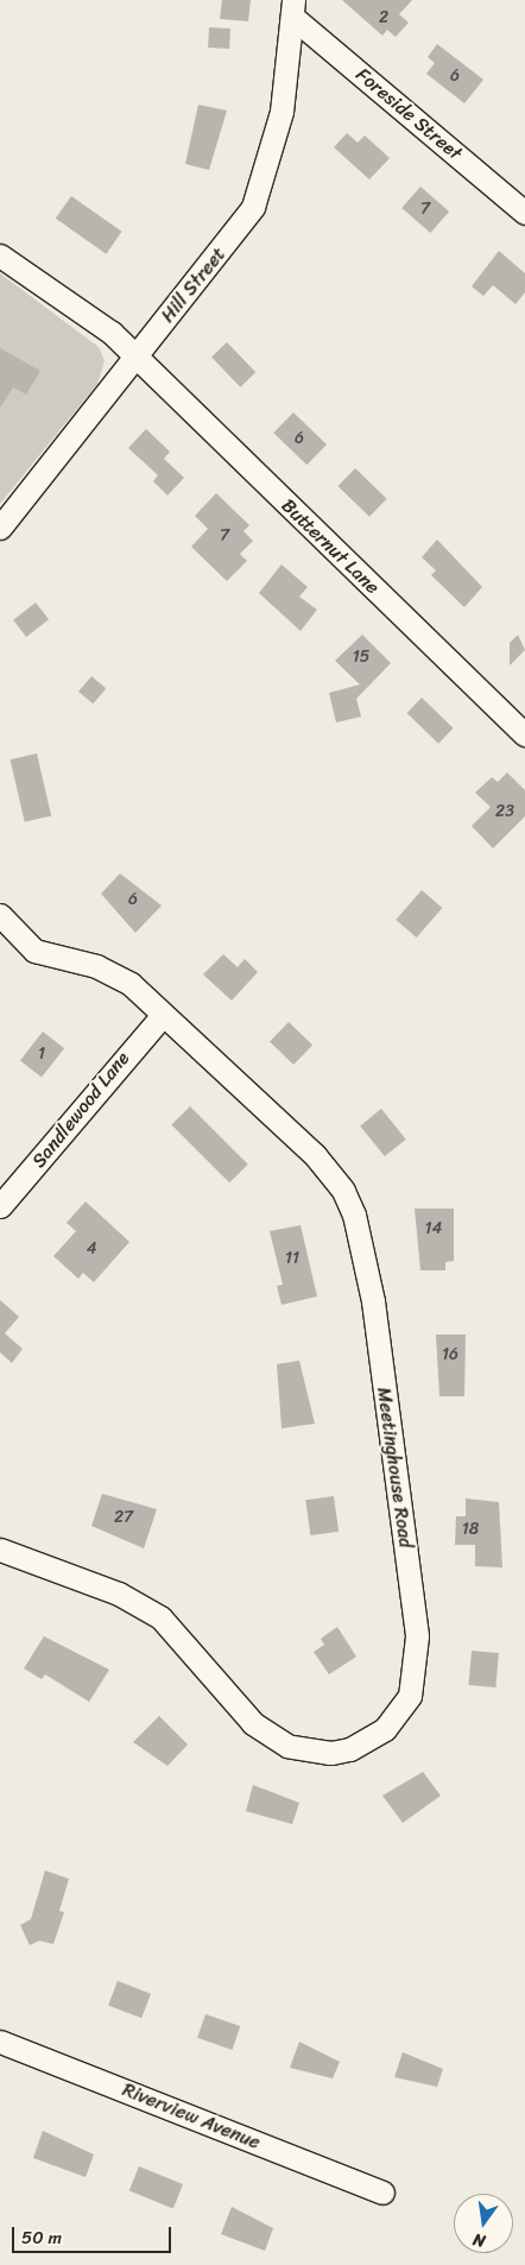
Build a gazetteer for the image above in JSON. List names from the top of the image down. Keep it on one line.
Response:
{"streets":{"street":["Foreside Street","Hill Street","Butternut Lane","Sandlewood Lane","Meetinghouse Road","Riverview Avenue"]},"crossings":[["Foreside Street","Hill Street"],["Hill Street","Butternut Lane"],["Sandlewood Lane","Meetinghouse Road"]],"house_numbers":["2","6","7","6","7","15","23","6","1","14","4","11","16","27","18"],"scale_bar":"50 m","north":"bottom"}
